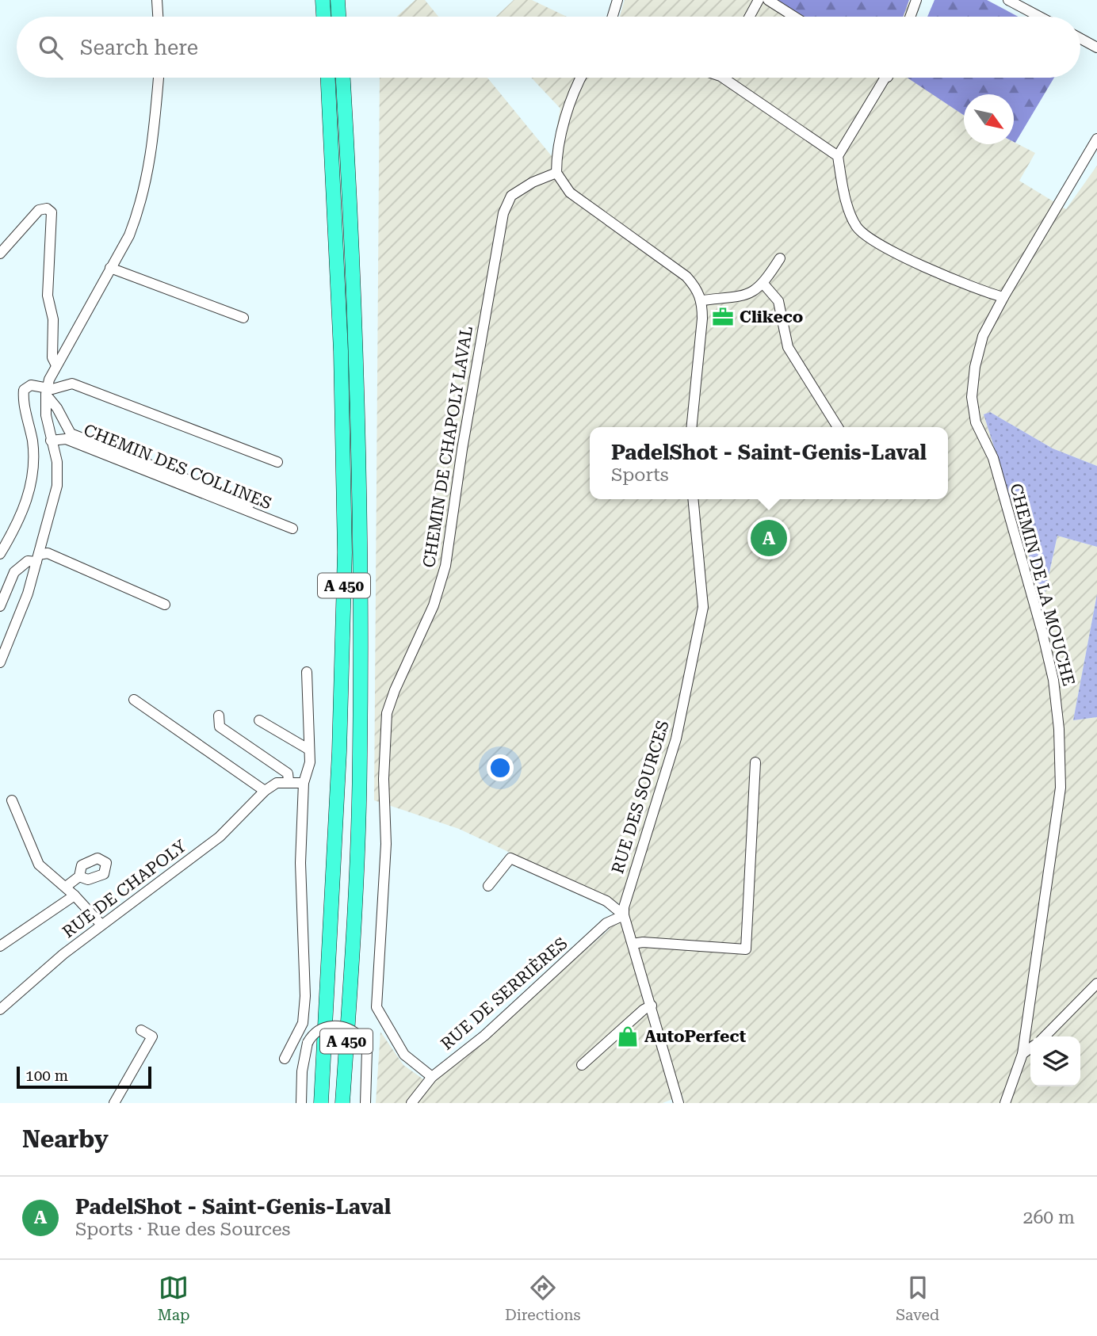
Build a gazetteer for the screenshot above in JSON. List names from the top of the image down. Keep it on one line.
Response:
{"streets":{"highway":["A 450"],"street":["CHEMIN DE CHAPOLY LAVAL","CHEMIN DES COLLINES","CHEMIN DE LA MOUCHE","RUE DES SOURCES","RUE DE CHAPOLY","RUE DE SERRIÈRES"]},"crossings":[["CHEMIN DE CHAPOLY LAVAL","RUE DE SERRIÈRES"],["RUE DES SOURCES","RUE DE SERRIÈRES"]],"places":{"office":["Clikeco"],"shop":["AutoPerfect"]},"scale_bar":"100 m","north":"bottom right","page":{"search":"Search here","popup":["PadelShot - Saint-Genis-Laval","Sports"],"pins":"A","scale":"100 m","heading":"Nearby","list":[{"mark":"A","name":"PadelShot - Saint-Genis-Laval","note":"Sports · Rue des Sources","value":"260 m"}],"nav":["Map","Directions","Saved"]}}
